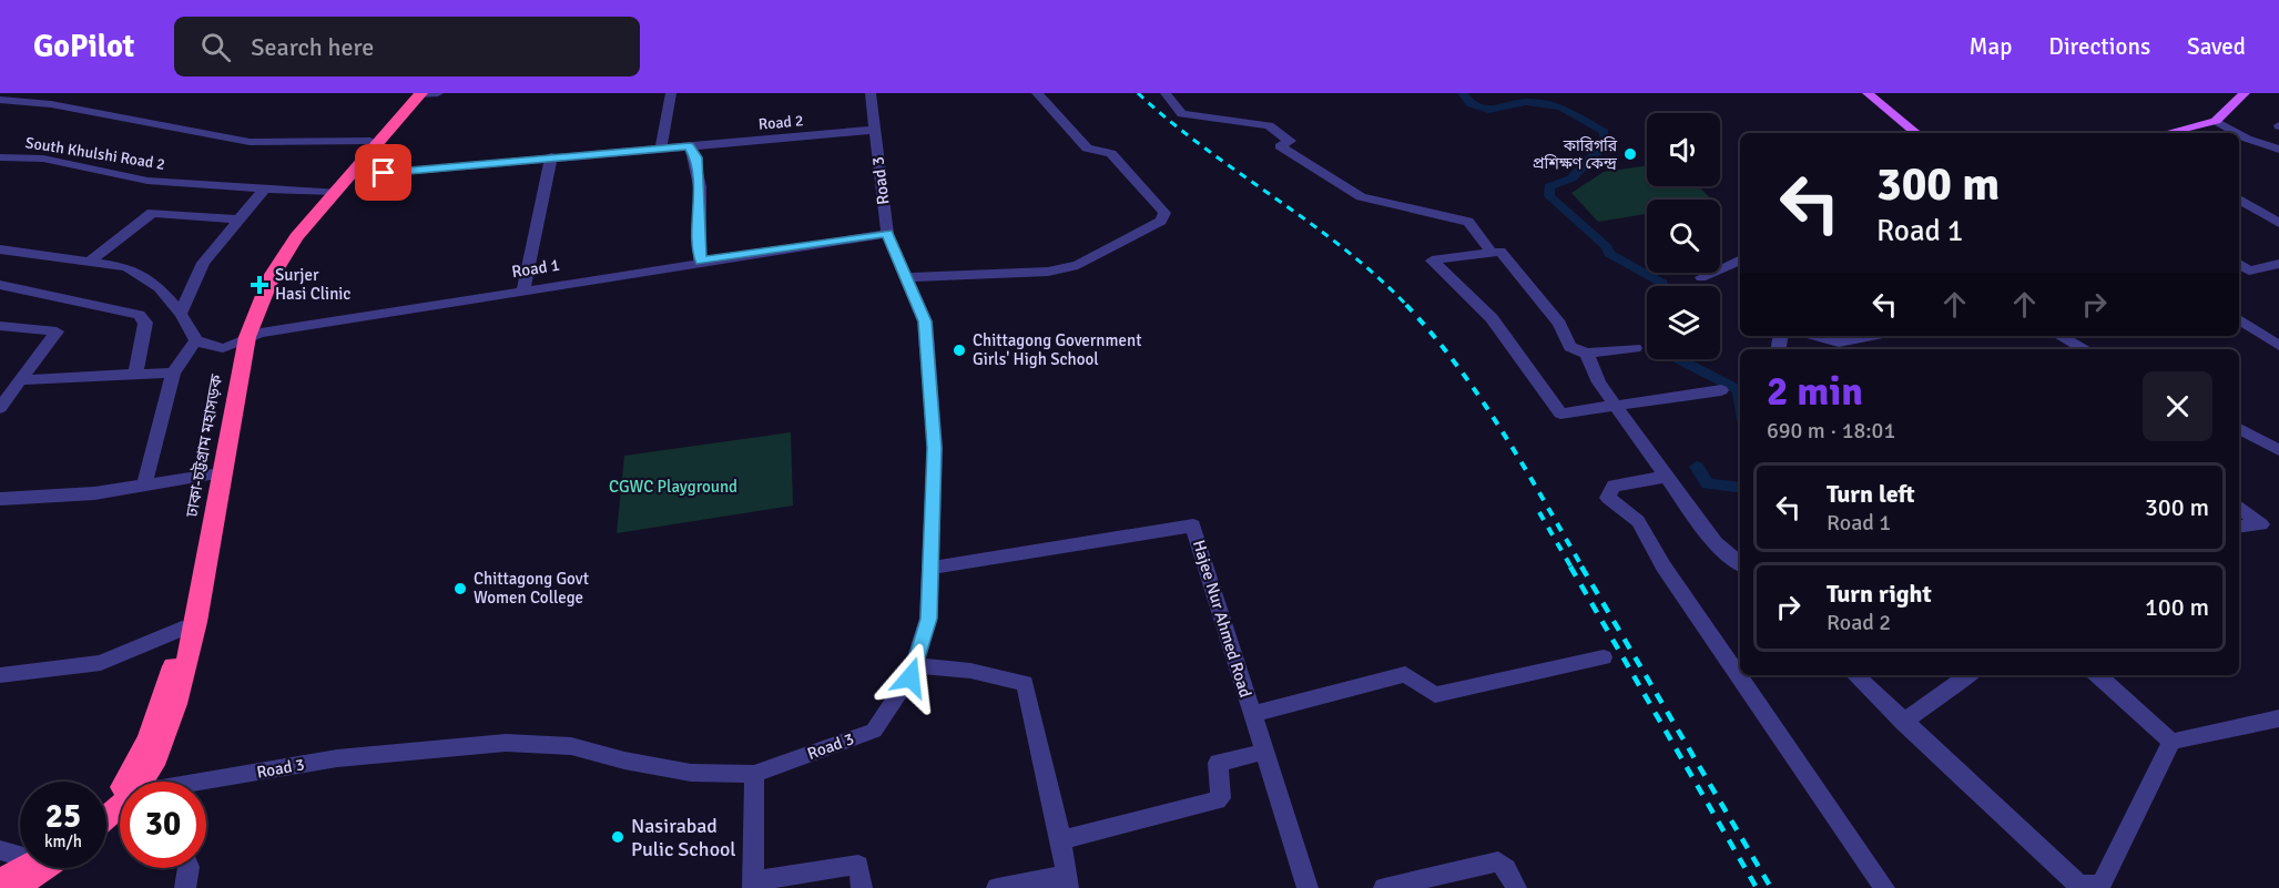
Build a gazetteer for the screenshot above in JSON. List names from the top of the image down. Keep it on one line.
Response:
{"streets":{"highway":["ঢাকা-চট্টগ্রাম মহাসড়ক"],"street":["Road 2","South Khulshi Road 2","Road 3","Road 1","Hajee Nur Ahmed Road"]},"crossings":[["Road 2","Road 3"],["Road 2","ঢাকা-চট্টগ্রাম মহাসড়ক"],["South Khulshi Road 2","ঢাকা-চট্টগ্রাম মহাসড়ক"],["Road 3","Road 1"],["Road 3","Hajee Nur Ahmed Road"],["Road 1","ঢাকা-চট্টগ্রাম মহাসড়ক"]],"parks":["CGWC Playground"],"places":{"other":["কারিগরি প্রশিক্ষণ কেন্দ্র","Chittagong Government Girls' High School","Chittagong Govt Women College","Nasirabad Pulic School"],"health":["Surjer Hasi Clinic"]},"page":{"header":"GoPilot","search":"Search here","nav":["Map","Directions","Saved"],"turn":["300 m","Road 1"],"heading":["2 min","690 m · 18:01"],"list":[{"name":"Turn left","note":"Road 1","value":"300 m"},{"name":"Turn right","note":"Road 2","value":"100 m"}],"speed":"25 km/h","limit":"30"}}
